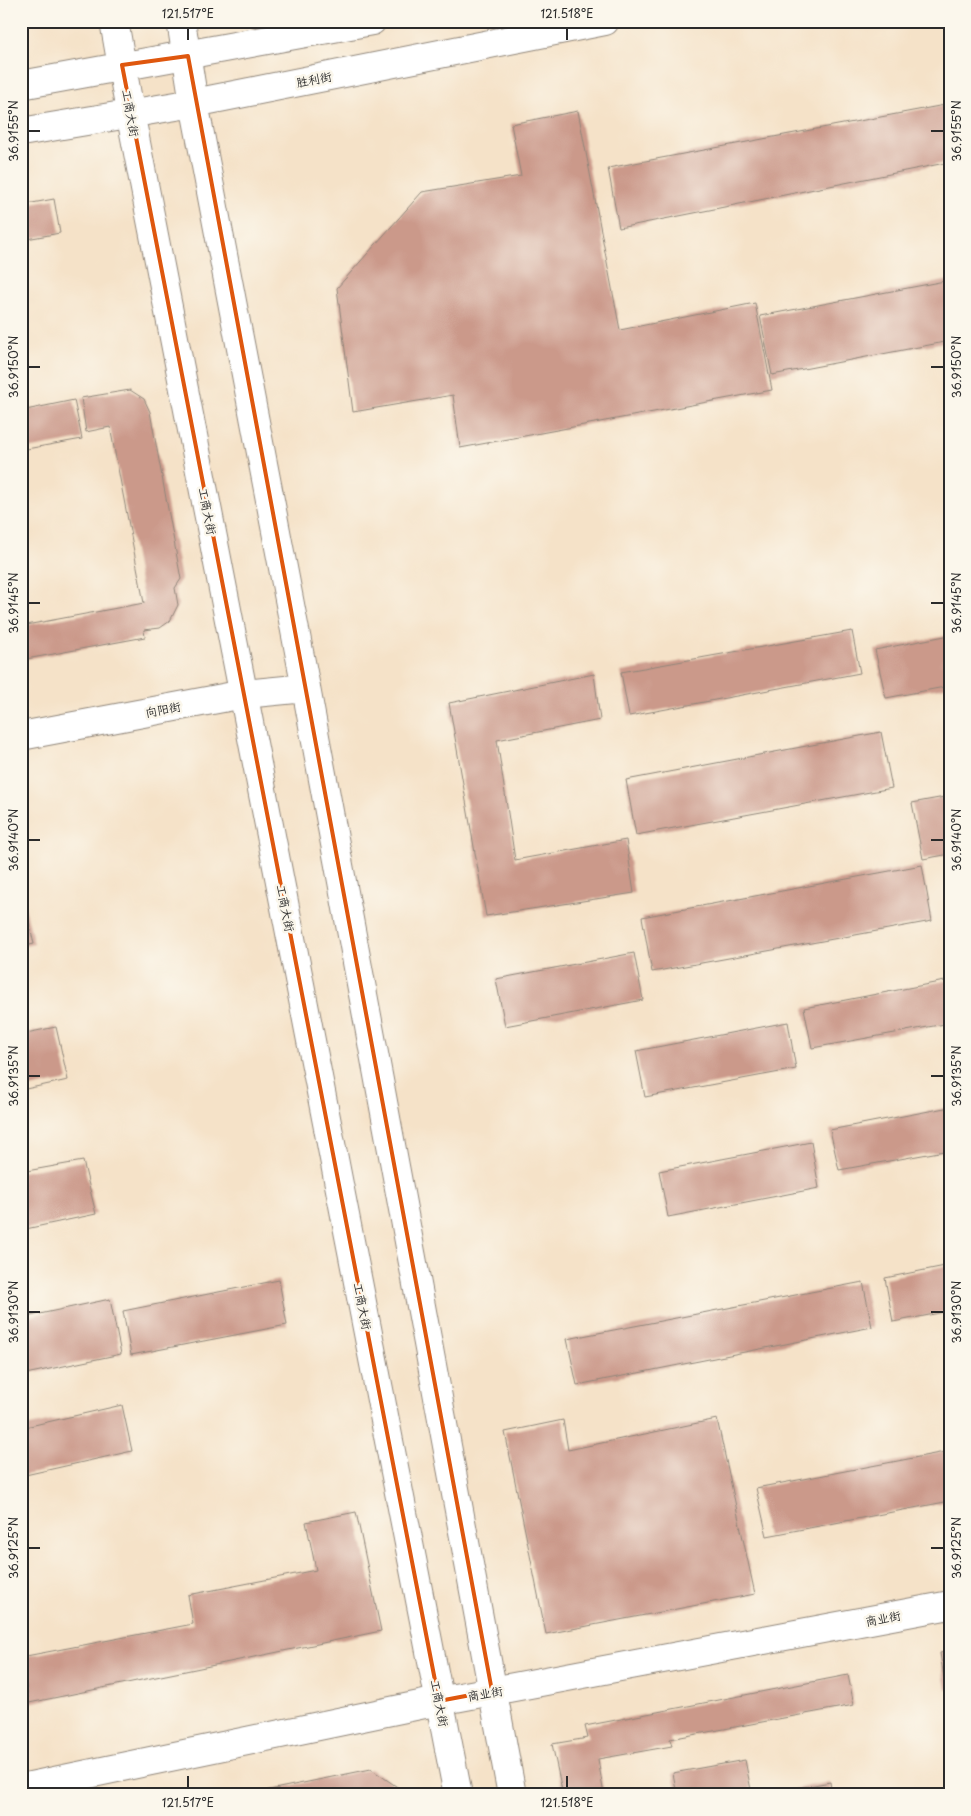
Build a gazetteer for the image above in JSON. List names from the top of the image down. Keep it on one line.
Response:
{"streets":{"main road":["胜利街","工商大街","向阳街","商业街"]},"crossings":[["胜利街","工商大街"],["工商大街","向阳街"],["工商大街","商业街"]],"coordinates":["121.517°E","121.518°E","36.9155°N","36.9150°N","36.9145°N","36.9140°N","36.9135°N","36.9130°N","36.9125°N"]}
